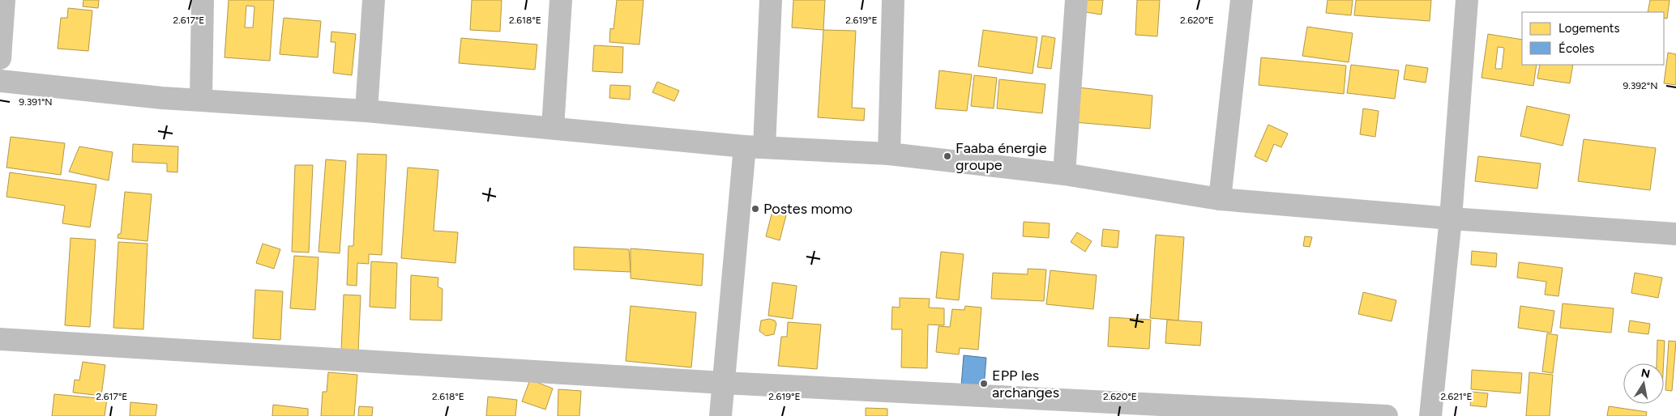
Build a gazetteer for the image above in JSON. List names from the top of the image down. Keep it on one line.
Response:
{"places":["Faaba énergie groupe","Postes momo","EPP les archanges"],"legend":["Logements","Écoles"],"north":"top","coordinates":["2.617°E","2.618°E","2.619°E","2.620°E","9.392°N","9.391°N","2.621°E"]}
